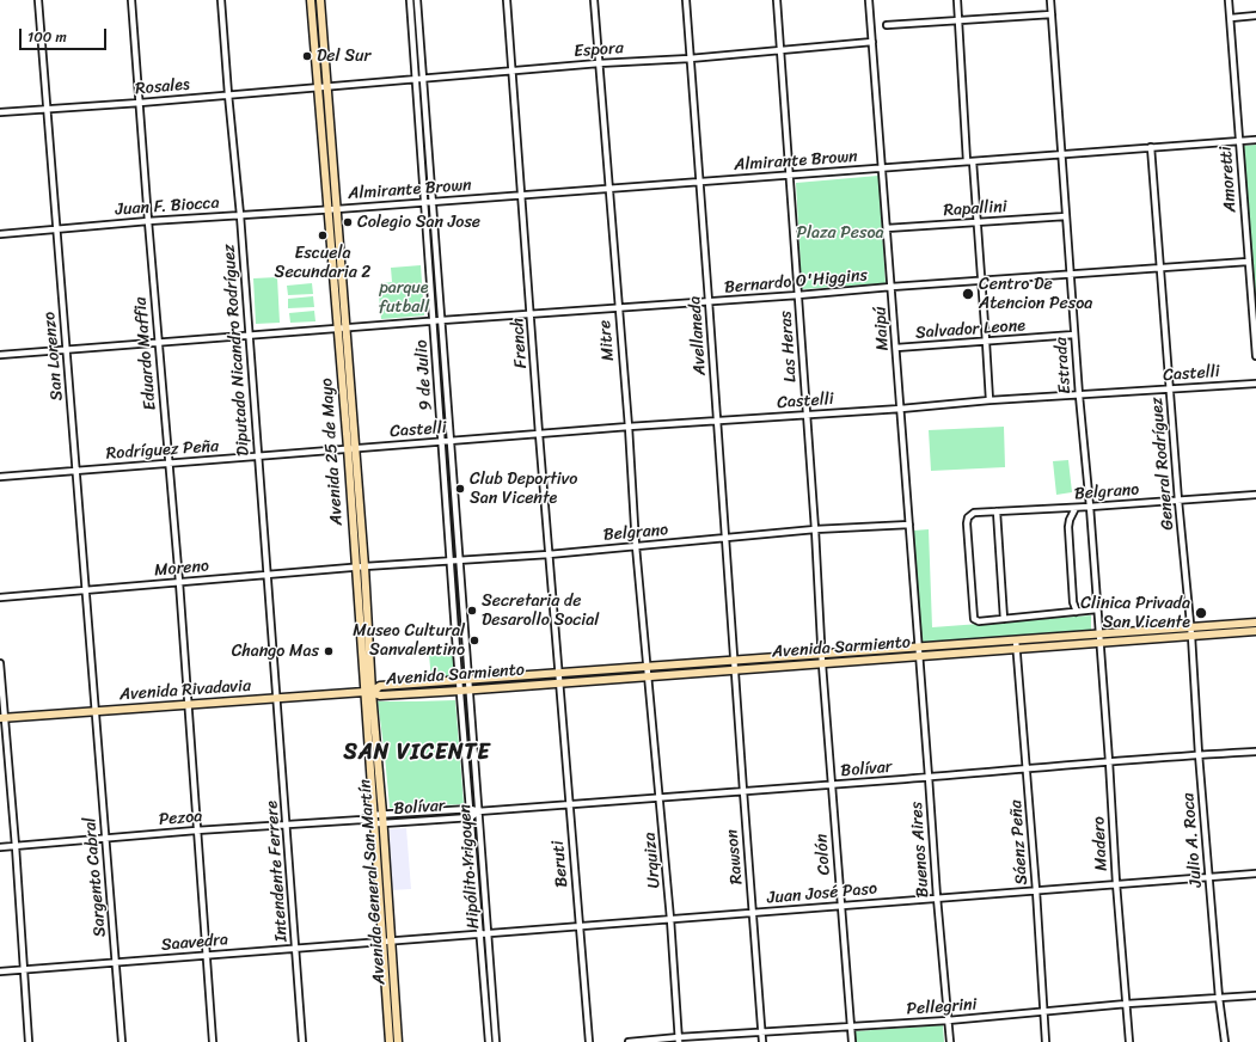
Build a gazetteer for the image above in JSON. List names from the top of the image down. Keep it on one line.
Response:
{"streets":{"main road":["Avenida 25 de Mayo","Avenida Sarmiento","Avenida Rivadavia","Avenida General San Martín"],"street":["Espora","Rosales","Almirante Brown","Amoretti","Juan F. Biocca","Rapallini","Bernardo O'Higgins","Maipú","Salvador Leone","Avellaneda","Mitre","French","Las Heras","Diputado Nicandro Rodríguez","Eduardo Maffia","San Lorenzo","Estrada","Castelli","9 de Julio","Rodríguez Peña","General Rodríguez","Belgrano","Moreno","Bolívar","Pezoa","Julio A. Roca","Sáenz Peña","Madero","Buenos Aires","Colón","Rawson","Urquiza","Beruti","Hipólito Yrigoyen","Intendente Ferrere","Sargento Cabral","Juan José Paso","Saavedra","Pellegrini"]},"crossings":[["Espora","Rosales"],["Espora","Maipú"],["Espora","Avellaneda"],["Espora","Mitre"],["Espora","French"],["Espora","Las Heras"],["Espora","9 de Julio"],["Espora","Avenida 25 de Mayo"],["Rosales","Diputado Nicandro Rodríguez"],["Rosales","Eduardo Maffia"],["Rosales","San Lorenzo"],["Rosales","Avenida 25 de Mayo"],["Almirante Brown","Amoretti"],["Almirante Brown","Juan F. Biocca"],["Almirante Brown","Maipú"],["Almirante Brown","Avellaneda"],["Almirante Brown","Mitre"],["Almirante Brown","French"],["Almirante Brown","Las Heras"],["Almirante Brown","Estrada"],["Almirante Brown","9 de Julio"],["Almirante Brown","Avenida 25 de Mayo"],["Almirante Brown","General Rodríguez"],["Amoretti","Bernardo O'Higgins"],["Juan F. Biocca","Diputado Nicandro Rodríguez"],["Juan F. Biocca","Eduardo Maffia"],["Juan F. Biocca","San Lorenzo"],["Juan F. Biocca","Avenida 25 de Mayo"],["Rapallini","Maipú"],["Rapallini","Estrada"],["Bernardo O'Higgins","Maipú"],["Bernardo O'Higgins","Avellaneda"],["Bernardo O'Higgins","Mitre"],["Bernardo O'Higgins","French"],["Bernardo O'Higgins","Las Heras"],["Bernardo O'Higgins","Diputado Nicandro Rodríguez"],["Bernardo O'Higgins","Eduardo Maffia"],["Bernardo O'Higgins","San Lorenzo"],["Bernardo O'Higgins","Estrada"],["Bernardo O'Higgins","9 de Julio"],["Bernardo O'Higgins","Avenida 25 de Mayo"],["Bernardo O'Higgins","General Rodríguez"],["Maipú","Salvador Leone"],["Maipú","Castelli"],["Maipú","Belgrano"],["Maipú","Avenida Sarmiento"],["Maipú","Buenos Aires"],["Salvador Leone","Estrada"],["Avellaneda","Castelli"],["Avellaneda","Belgrano"],["Avellaneda","Avenida Sarmiento"],["Avellaneda","Rawson"],["Mitre","Castelli"],["Mitre","Belgrano"],["Mitre","Avenida Sarmiento"],["Mitre","Urquiza"],["French","Castelli"],["French","Belgrano"],["French","Avenida Sarmiento"],["French","Beruti"],["Las Heras","Castelli"],["Las Heras","Belgrano"],["Las Heras","Avenida Sarmiento"],["Las Heras","Colón"],["Diputado Nicandro Rodríguez","Rodríguez Peña"],["Diputado Nicandro Rodríguez","Moreno"],["Diputado Nicandro Rodríguez","Avenida Rivadavia"],["Diputado Nicandro Rodríguez","Intendente Ferrere"],["Eduardo Maffia","Rodríguez Peña"],["Eduardo Maffia","Moreno"],["Eduardo Maffia","Avenida Rivadavia"],["Eduardo Maffia","Pezoa"],["Eduardo Maffia","Saavedra"],["San Lorenzo","Rodríguez Peña"],["San Lorenzo","Moreno"],["San Lorenzo","Avenida Rivadavia"],["San Lorenzo","Sargento Cabral"],["Estrada","Castelli"],["Estrada","Belgrano"],["Estrada","Avenida Sarmiento"],["Estrada","Madero"],["Castelli","9 de Julio"],["Castelli","Rodríguez Peña"],["Castelli","Avenida 25 de Mayo"],["Castelli","General Rodríguez"],["9 de Julio","Belgrano"],["9 de Julio","Avenida Sarmiento"],["9 de Julio","Hipólito Yrigoyen"],["Rodríguez Peña","Avenida 25 de Mayo"],["Avenida 25 de Mayo","Belgrano"],["Avenida 25 de Mayo","Moreno"],["Avenida 25 de Mayo","Avenida Sarmiento"],["Avenida 25 de Mayo","Avenida Rivadavia"],["Avenida 25 de Mayo","Avenida General San Martín"],["General Rodríguez","Belgrano"],["General Rodríguez","Avenida Sarmiento"],["General Rodríguez","Julio A. Roca"],["Belgrano","Moreno"],["Avenida Sarmiento","Avenida Rivadavia"],["Avenida Sarmiento","Julio A. Roca"],["Avenida Sarmiento","Sáenz Peña"],["Avenida Sarmiento","Madero"],["Avenida Sarmiento","Buenos Aires"],["Avenida Sarmiento","Colón"],["Avenida Sarmiento","Rawson"],["Avenida Sarmiento","Urquiza"],["Avenida Sarmiento","Beruti"],["Avenida Sarmiento","Hipólito Yrigoyen"],["Avenida Sarmiento","Avenida General San Martín"],["Avenida Rivadavia","Intendente Ferrere"],["Avenida Rivadavia","Sargento Cabral"],["Avenida Rivadavia","Avenida General San Martín"],["Bolívar","Pezoa"],["Bolívar","Julio A. Roca"],["Bolívar","Sáenz Peña"],["Bolívar","Madero"],["Bolívar","Buenos Aires"],["Bolívar","Colón"],["Bolívar","Rawson"],["Bolívar","Urquiza"],["Bolívar","Beruti"],["Bolívar","Hipólito Yrigoyen"],["Bolívar","Avenida General San Martín"],["Pezoa","Intendente Ferrere"],["Pezoa","Sargento Cabral"],["Julio A. Roca","Juan José Paso"],["Julio A. Roca","Pellegrini"],["Sáenz Peña","Juan José Paso"],["Sáenz Peña","Pellegrini"],["Madero","Juan José Paso"],["Madero","Pellegrini"],["Buenos Aires","Juan José Paso"],["Buenos Aires","Pellegrini"],["Colón","Juan José Paso"],["Colón","Pellegrini"],["Rawson","Juan José Paso"],["Rawson","Pellegrini"],["Urquiza","Juan José Paso"],["Urquiza","Pellegrini"],["Beruti","Juan José Paso"],["Hipólito Yrigoyen","Juan José Paso"],["Intendente Ferrere","Saavedra"],["Sargento Cabral","Saavedra"],["Avenida General San Martín","Juan José Paso"],["Avenida General San Martín","Saavedra"],["Juan José Paso","Saavedra"]],"districts":["SAN VICENTE"],"parks":["Plaza Pesoa","parque futball"],"places":["Del Sur","Colegio San Jose","Escuela Secundaria 2","Centro De Atencion Pesoa","Club Deportivo San Vicente","Secretaria de Desarollo Social","Clinica Privada San Vicente","Museo Cultural Sanvalentino","Chango Mas"],"scale_bar":"100 m"}
